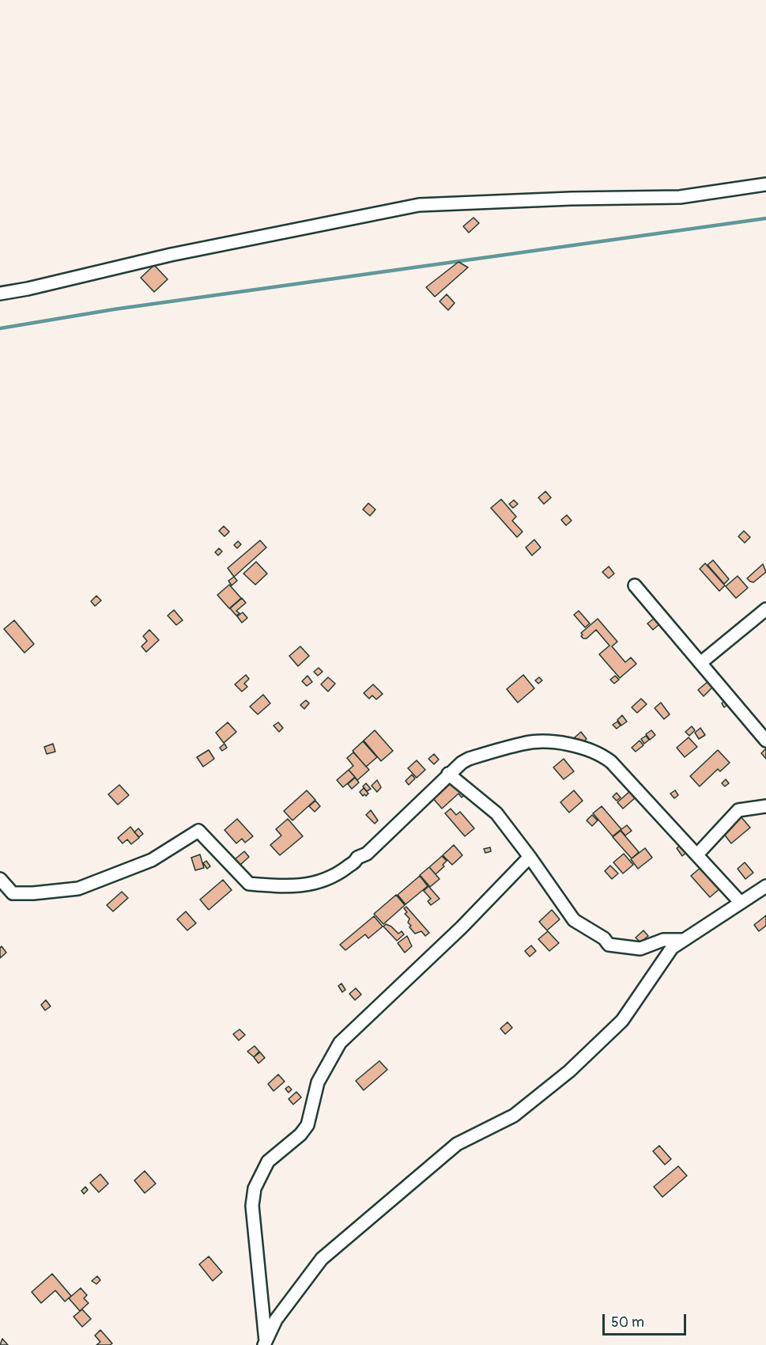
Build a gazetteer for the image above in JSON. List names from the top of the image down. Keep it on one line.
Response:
{"scale_bar":"50 m"}
